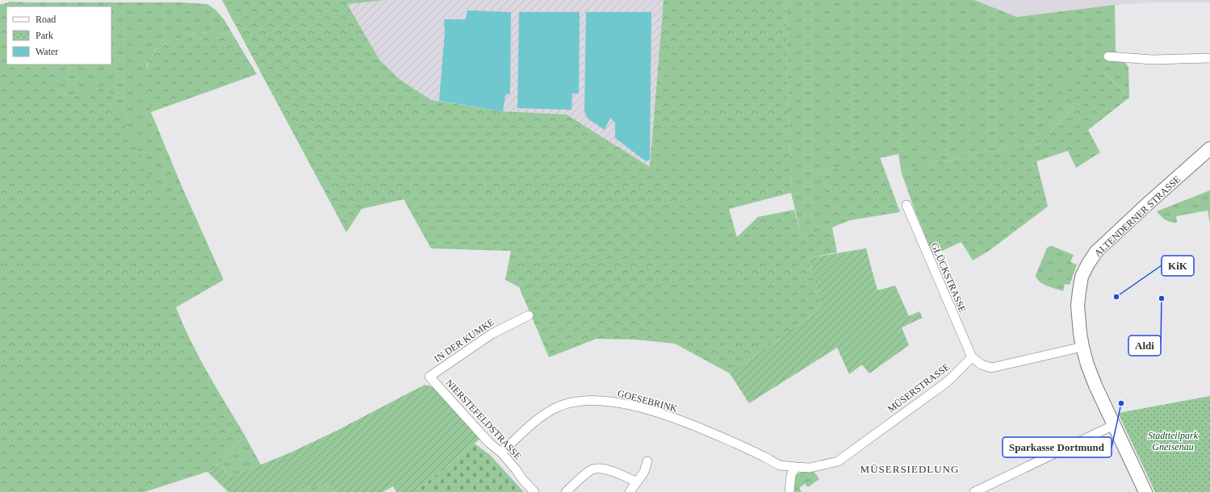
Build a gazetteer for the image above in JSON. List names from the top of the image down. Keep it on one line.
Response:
{"streets":{"main road":["ALTENDERNER STRASSE"],"street":["GLÜCKSTRASSE","IN DER KUMKE","MÜSERSTRASSE","GOESEBRINK","NIERSTEFELDSTRASSE"]},"crossings":[["GLÜCKSTRASSE","MÜSERSTRASSE"],["IN DER KUMKE","NIERSTEFELDSTRASSE"],["MÜSERSTRASSE","GOESEBRINK"],["GOESEBRINK","NIERSTEFELDSTRASSE"]],"districts":["MÜSERSIEDLUNG"],"parks":["Stadtteilpark Gneisenau"],"places":["KiK","Aldi","Sparkasse Dortmund"],"legend":["Road","Park","Water"]}
